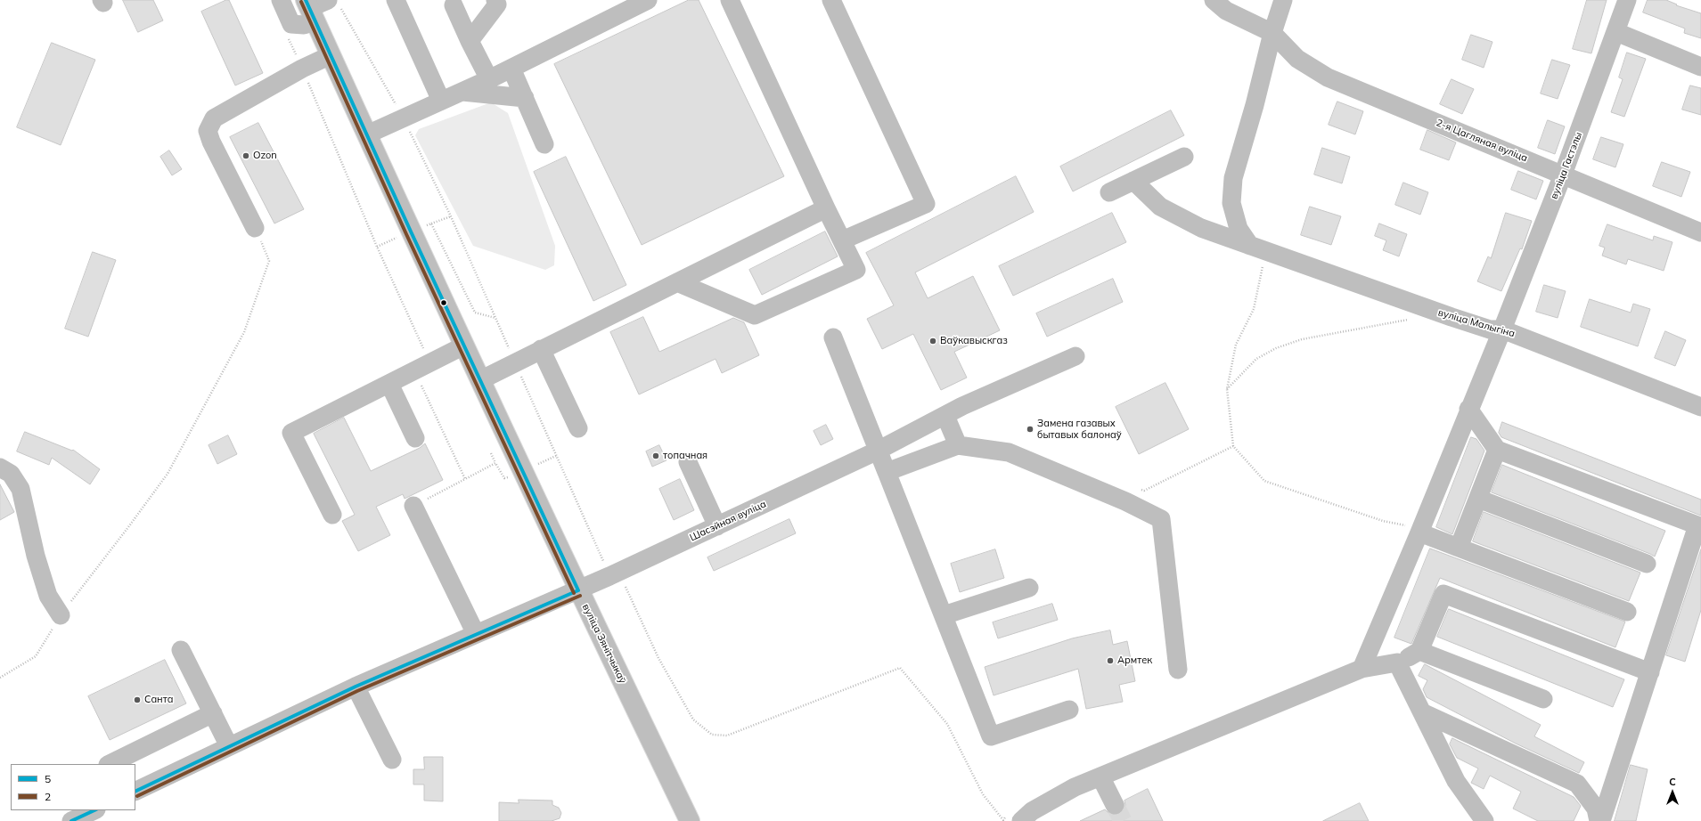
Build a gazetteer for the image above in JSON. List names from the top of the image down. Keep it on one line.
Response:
{"streets":{"main road":["вуліца Зянітчыкаў"],"street":["2-я Цагляная вуліца","вуліца Гастэлы","вуліца Малыгіна","Шасэйная вуліца"]},"crossings":[["2-я Цагляная вуліца","вуліца Гастэлы"],["вуліца Гастэлы","вуліца Малыгіна"],["Шасэйная вуліца","вуліца Зянітчыкаў"]],"places":["Ozon","Ваўкавыскгаз","Замена газавых бытавых балонаў","топачная","Армтек","Санта"],"lines":["transit line 5","transit line 2"],"legend":["5","2"],"north":"top"}
